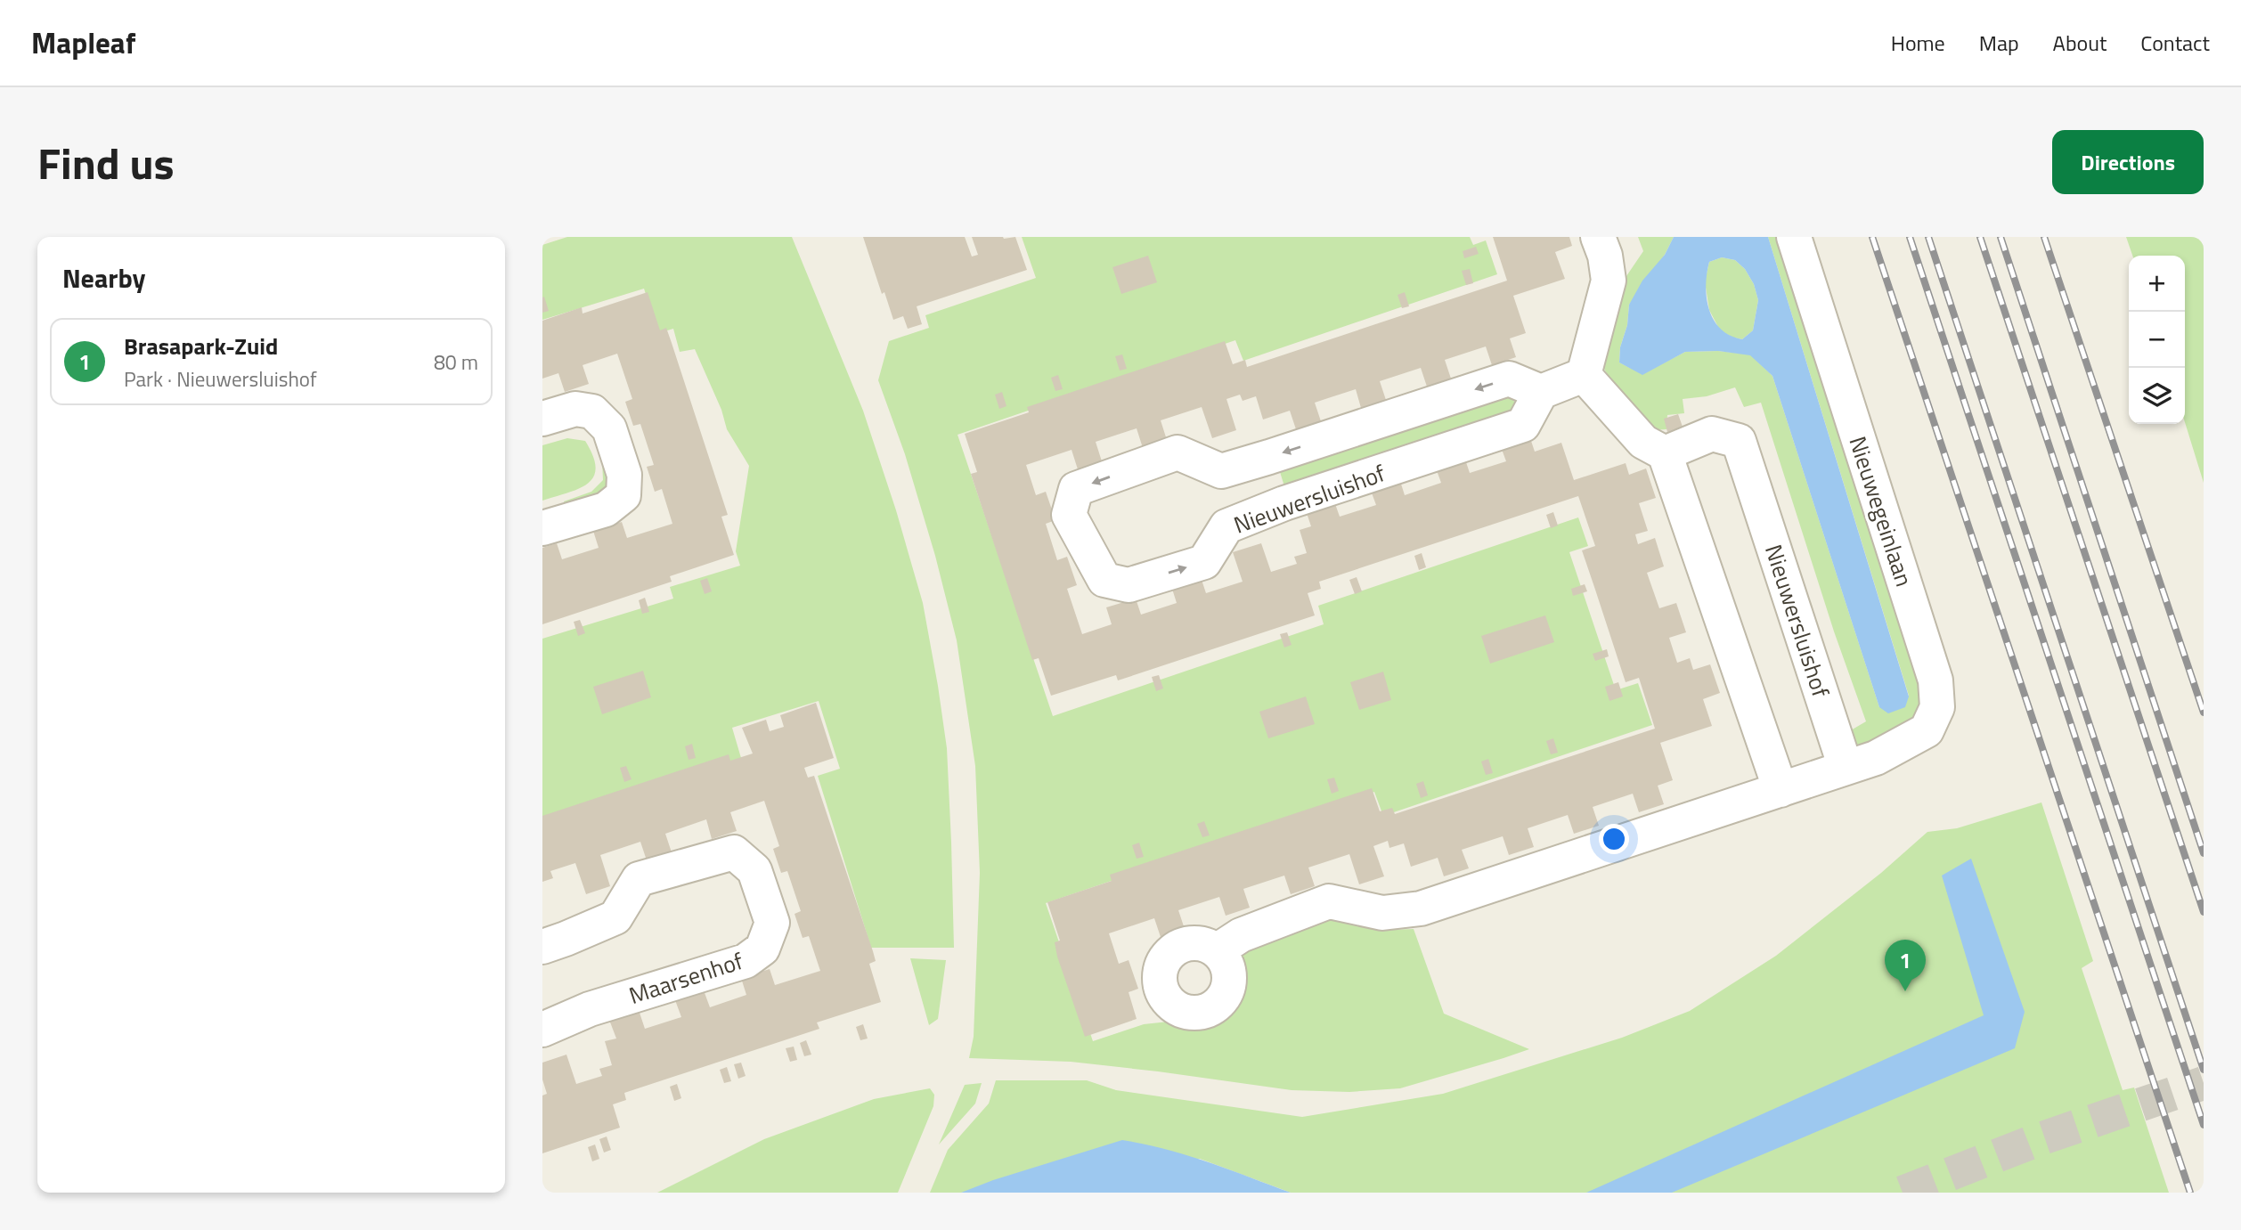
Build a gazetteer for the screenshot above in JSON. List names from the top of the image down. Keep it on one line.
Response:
{"streets":{"street":["Nieuwersluishof","Nieuwegeinlaan","Maarsenhof"]},"crossings":[["Nieuwersluishof","Nieuwegeinlaan"]],"page":{"header":"Mapleaf","nav":["Home","Map","About","Contact"],"title":"Find us","buttons":"Directions","heading":"Nearby","map_buttons":["+","−"],"list":[{"mark":"1","name":"Brasapark-Zuid","note":"Park · Nieuwersluishof","value":"80 m"}],"pins":"1"}}
